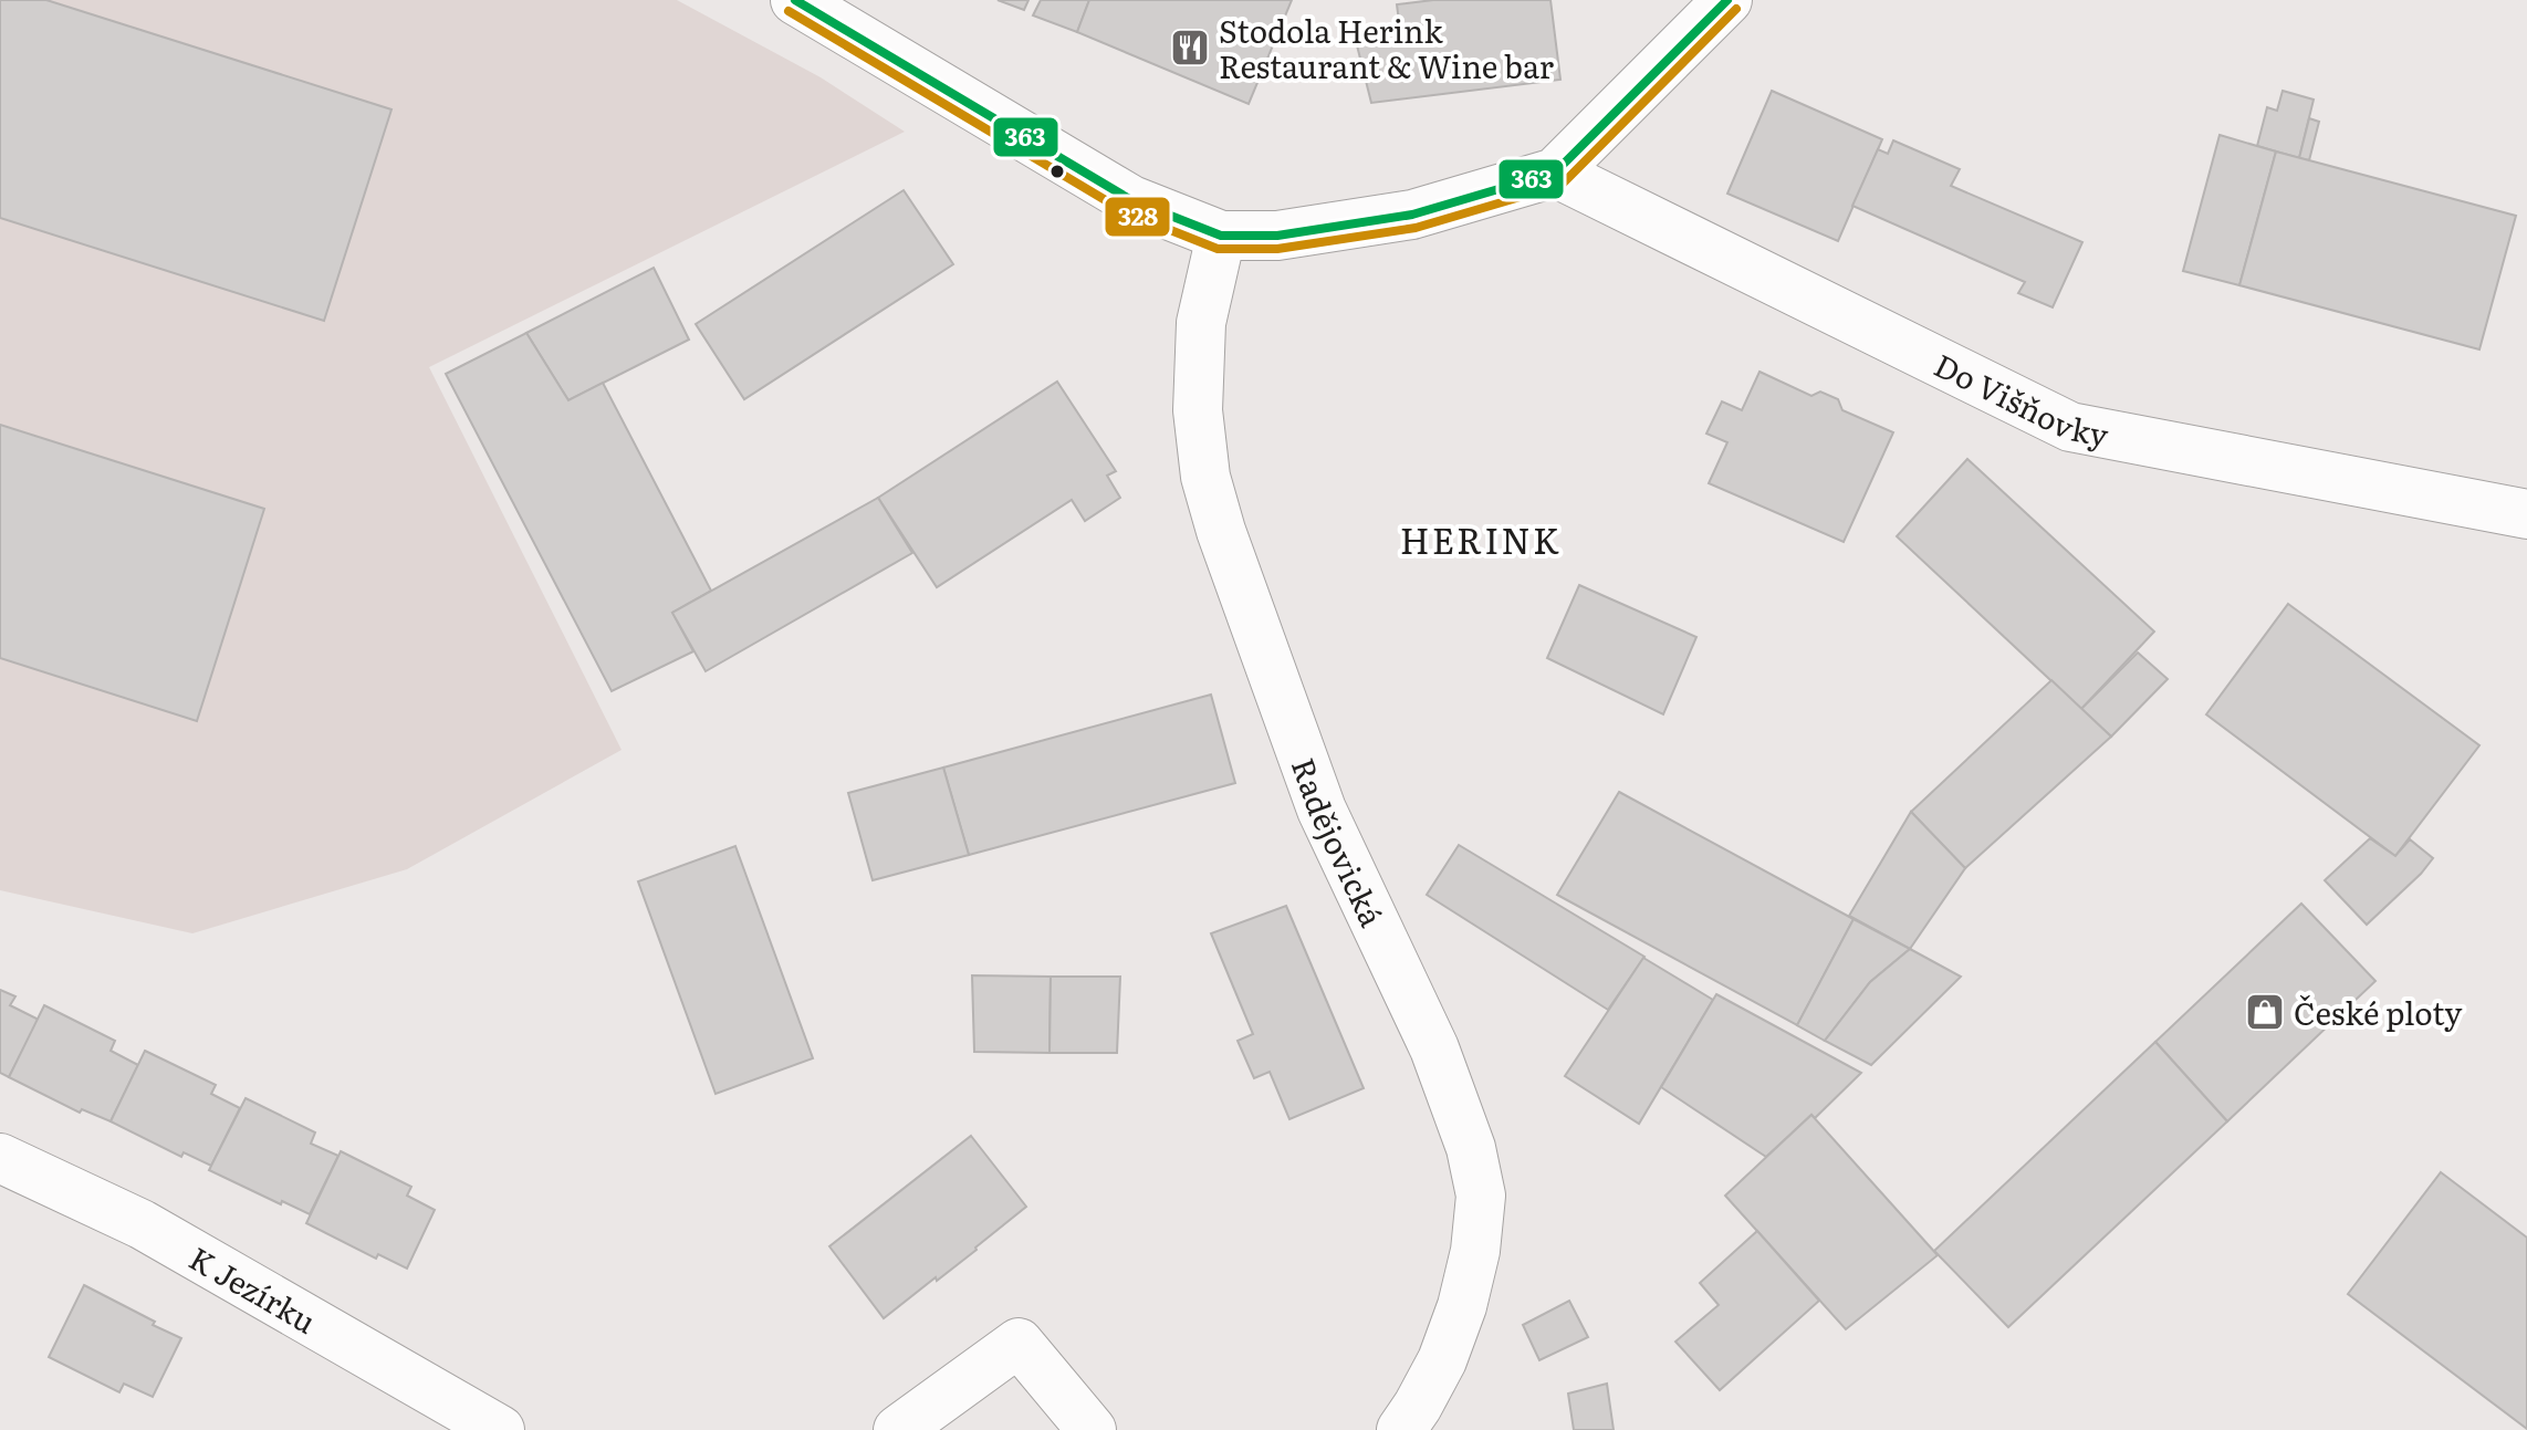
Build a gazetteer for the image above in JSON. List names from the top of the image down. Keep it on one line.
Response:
{"streets":{"street":["Do Višňovky","Radějovická","K Jezírku"]},"districts":["HERINK"],"places":{"restaurant":["Stodola Herink Restaurant & Wine bar"],"shop":["České ploty"]},"lines":["transit line 363","transit line 328"]}
